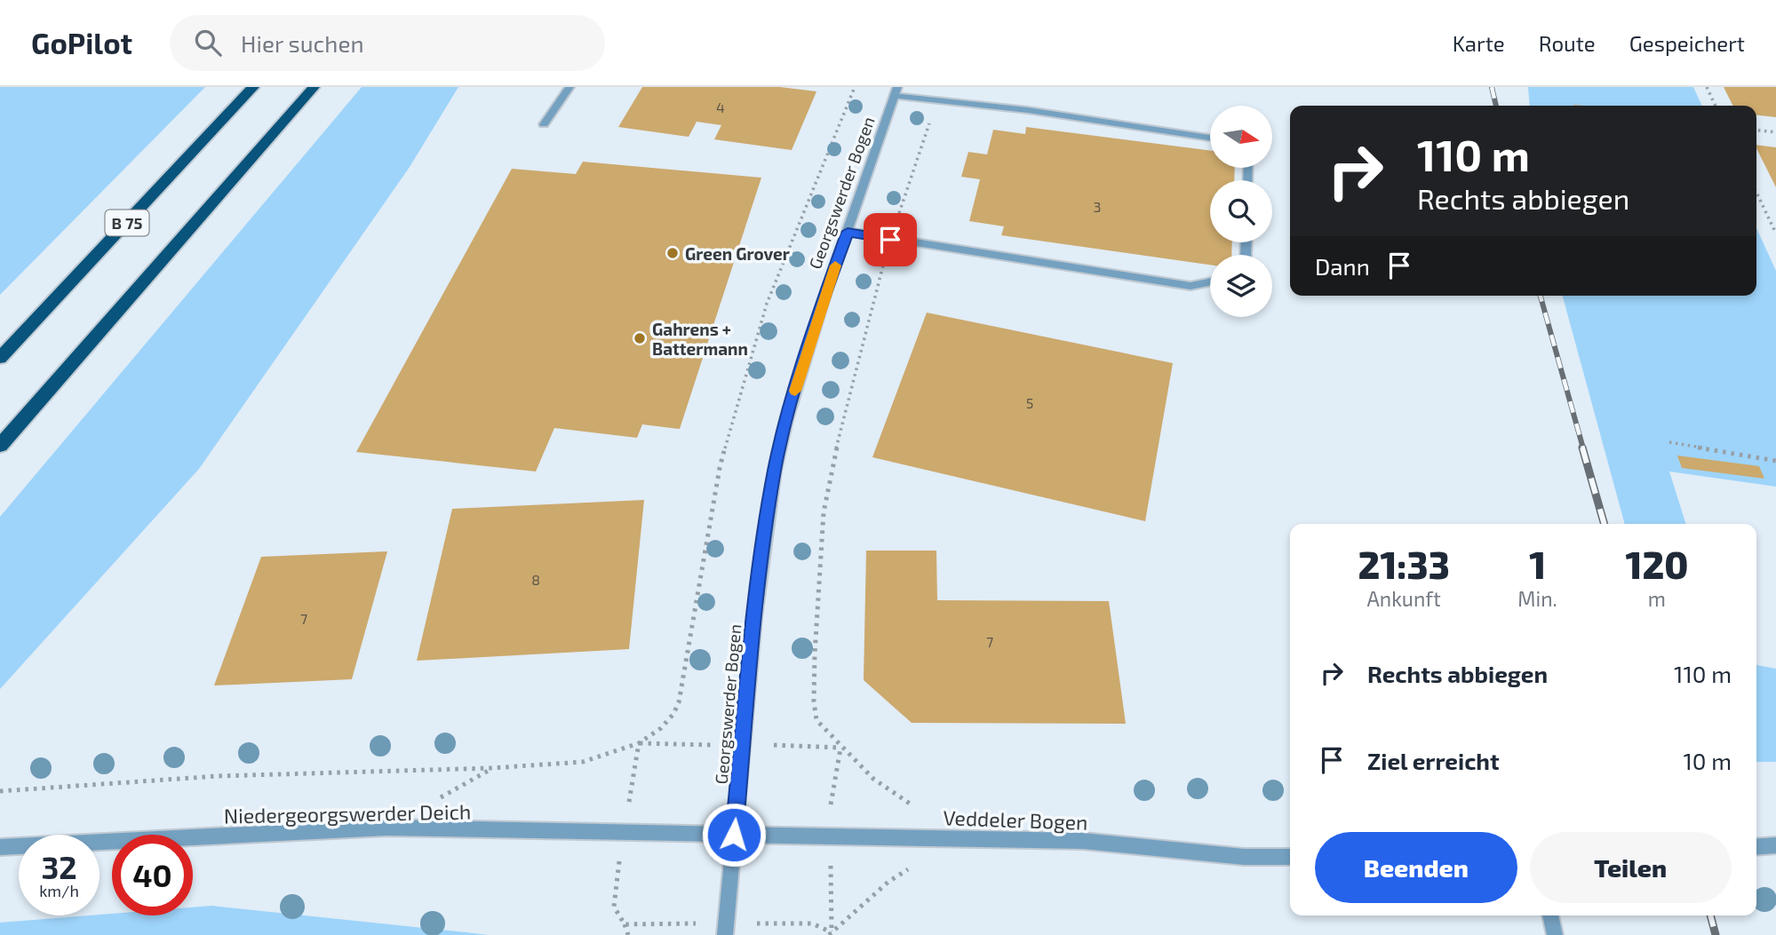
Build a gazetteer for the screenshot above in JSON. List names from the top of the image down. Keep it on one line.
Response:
{"streets":{"highway":["B 75"],"street":["Georgswerder Bogen","Niedergeorgswerder Deich","Veddeler Bogen"]},"crossings":[["Georgswerder Bogen","Niedergeorgswerder Deich"],["Georgswerder Bogen","Veddeler Bogen"],["Niedergeorgswerder Deich","Veddeler Bogen"]],"places":["Green Grover","Gahrens + Battermann"],"house_numbers":["4","3","5","8","7","7"],"north":"right","page":{"header":"GoPilot","search":"Hier suchen","nav":["Karte","Route","Gespeichert"],"turn":["110 m","Rechts abbiegen"],"then":"Dann","eta":["21:33","Ankunft","1","Min.","120","m"],"list":[{"name":"Rechts abbiegen","value":"110 m"},{"name":"Ziel erreicht","value":"10 m"}],"buttons":["Beenden","Teilen"],"speed":"32 km/h","limit":"40"}}
